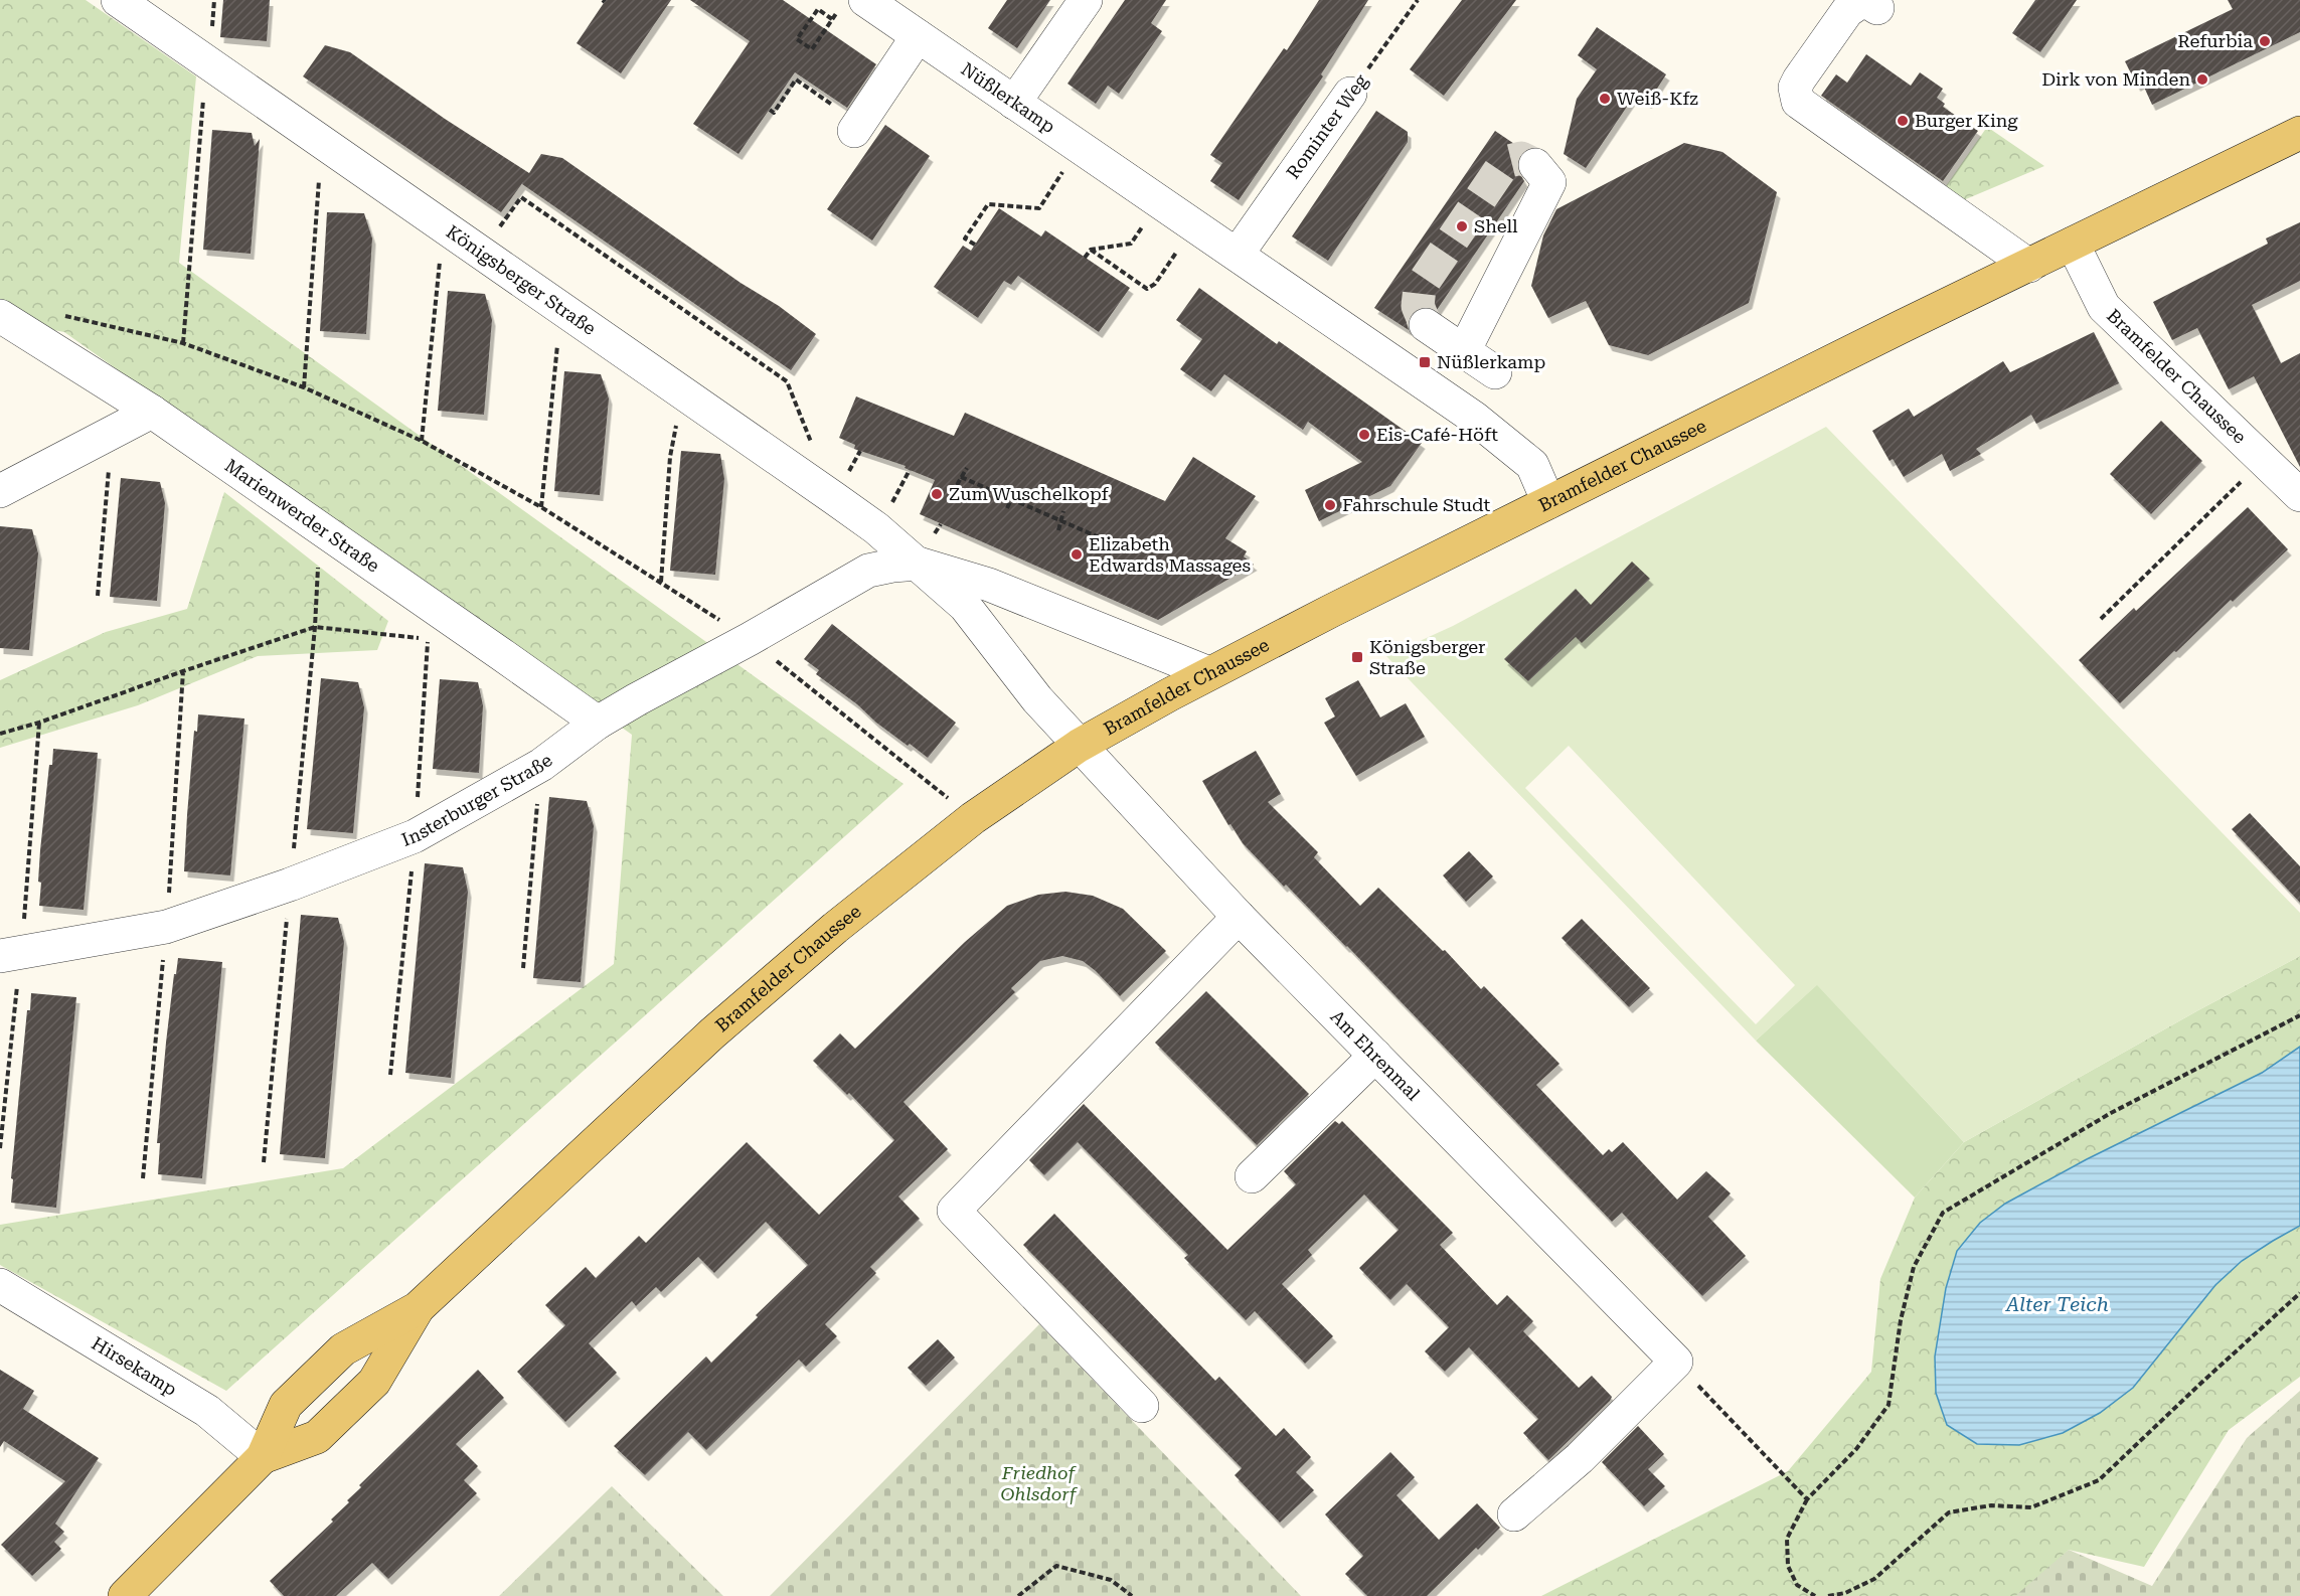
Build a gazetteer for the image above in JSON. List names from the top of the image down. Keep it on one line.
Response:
{"streets":{"main road":["Bramfelder Chaussee"],"street":["Nüßlerkamp","Rominter Weg","Königsberger Straße","Marienwerder Straße","Insterburger Straße","Am Ehrenmal","Hirsekamp"]},"crossings":[["Nüßlerkamp","Rominter Weg"],["Nüßlerkamp","Bramfelder Chaussee"],["Königsberger Straße","Bramfelder Chaussee"],["Königsberger Straße","Insterburger Straße"],["Königsberger Straße","Am Ehrenmal"],["Bramfelder Chaussee","Am Ehrenmal"],["Bramfelder Chaussee","Hirsekamp"],["Marienwerder Straße","Insterburger Straße"]],"water":["Alter Teich"],"parks":["Friedhof Ohlsdorf"],"places":{"other":["Refurbia","Dirk von Minden","Weiß-Kfz","Burger King","Shell","Eis-Café-Höft","Zum Wuschelkopf","Fahrschule Studt","Elizabeth Edwards Massages"],"transit":["Nüßlerkamp","Königsberger Straße"]}}
